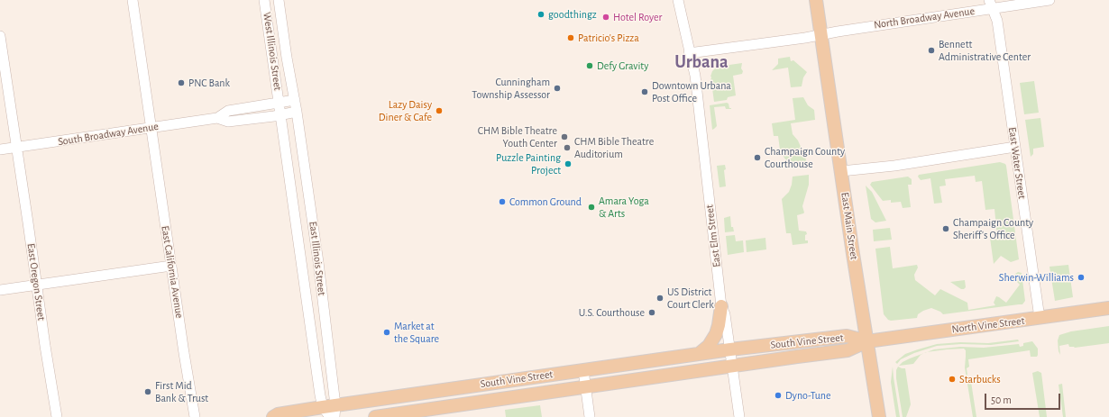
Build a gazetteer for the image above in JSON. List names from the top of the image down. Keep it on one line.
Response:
{"streets":{"main road":["East Main Street","North Vine Street","South Vine Street"],"street":["North Broadway Avenue","West Illinois Street","South Broadway Avenue","East Water Street","East Elm Street","East Illinois Street","East California Avenue","East Oregon Street"]},"crossings":[["North Broadway Avenue","East Water Street"],["North Broadway Avenue","East Main Street"],["West Illinois Street","South Broadway Avenue"],["West Illinois Street","East Illinois Street"],["South Broadway Avenue","East Illinois Street"],["South Broadway Avenue","East California Avenue"],["South Broadway Avenue","East Oregon Street"],["East Water Street","North Vine Street"],["East Main Street","North Vine Street"],["East Main Street","South Vine Street"],["East Elm Street","South Vine Street"],["East Illinois Street","South Vine Street"],["North Vine Street","South Vine Street"]],"districts":["Urbana"],"places":["goodthingz","Hotel Royer","Patricio’s Pizza","Bennett Administrative Center","Defy Gravity","PNC Bank","Cunningham Township Assessor","Downtown Urbana Post Office","Lazy Daisy Diner & Cafe","CHM Bible Theatre Youth Center","CHM Bible Theatre Auditorium","Champaign County Courthouse","Puzzle Painting Project","Common Ground","Amara Yoga & Arts","Champaign County Sheriff's Office","Sherwin-Williams","US District Court Clerk","U.S. Courthouse","Market at the Square","Starbucks","First Mid Bank & Trust","Dyno-Tune"],"scale_bar":"50 m"}
